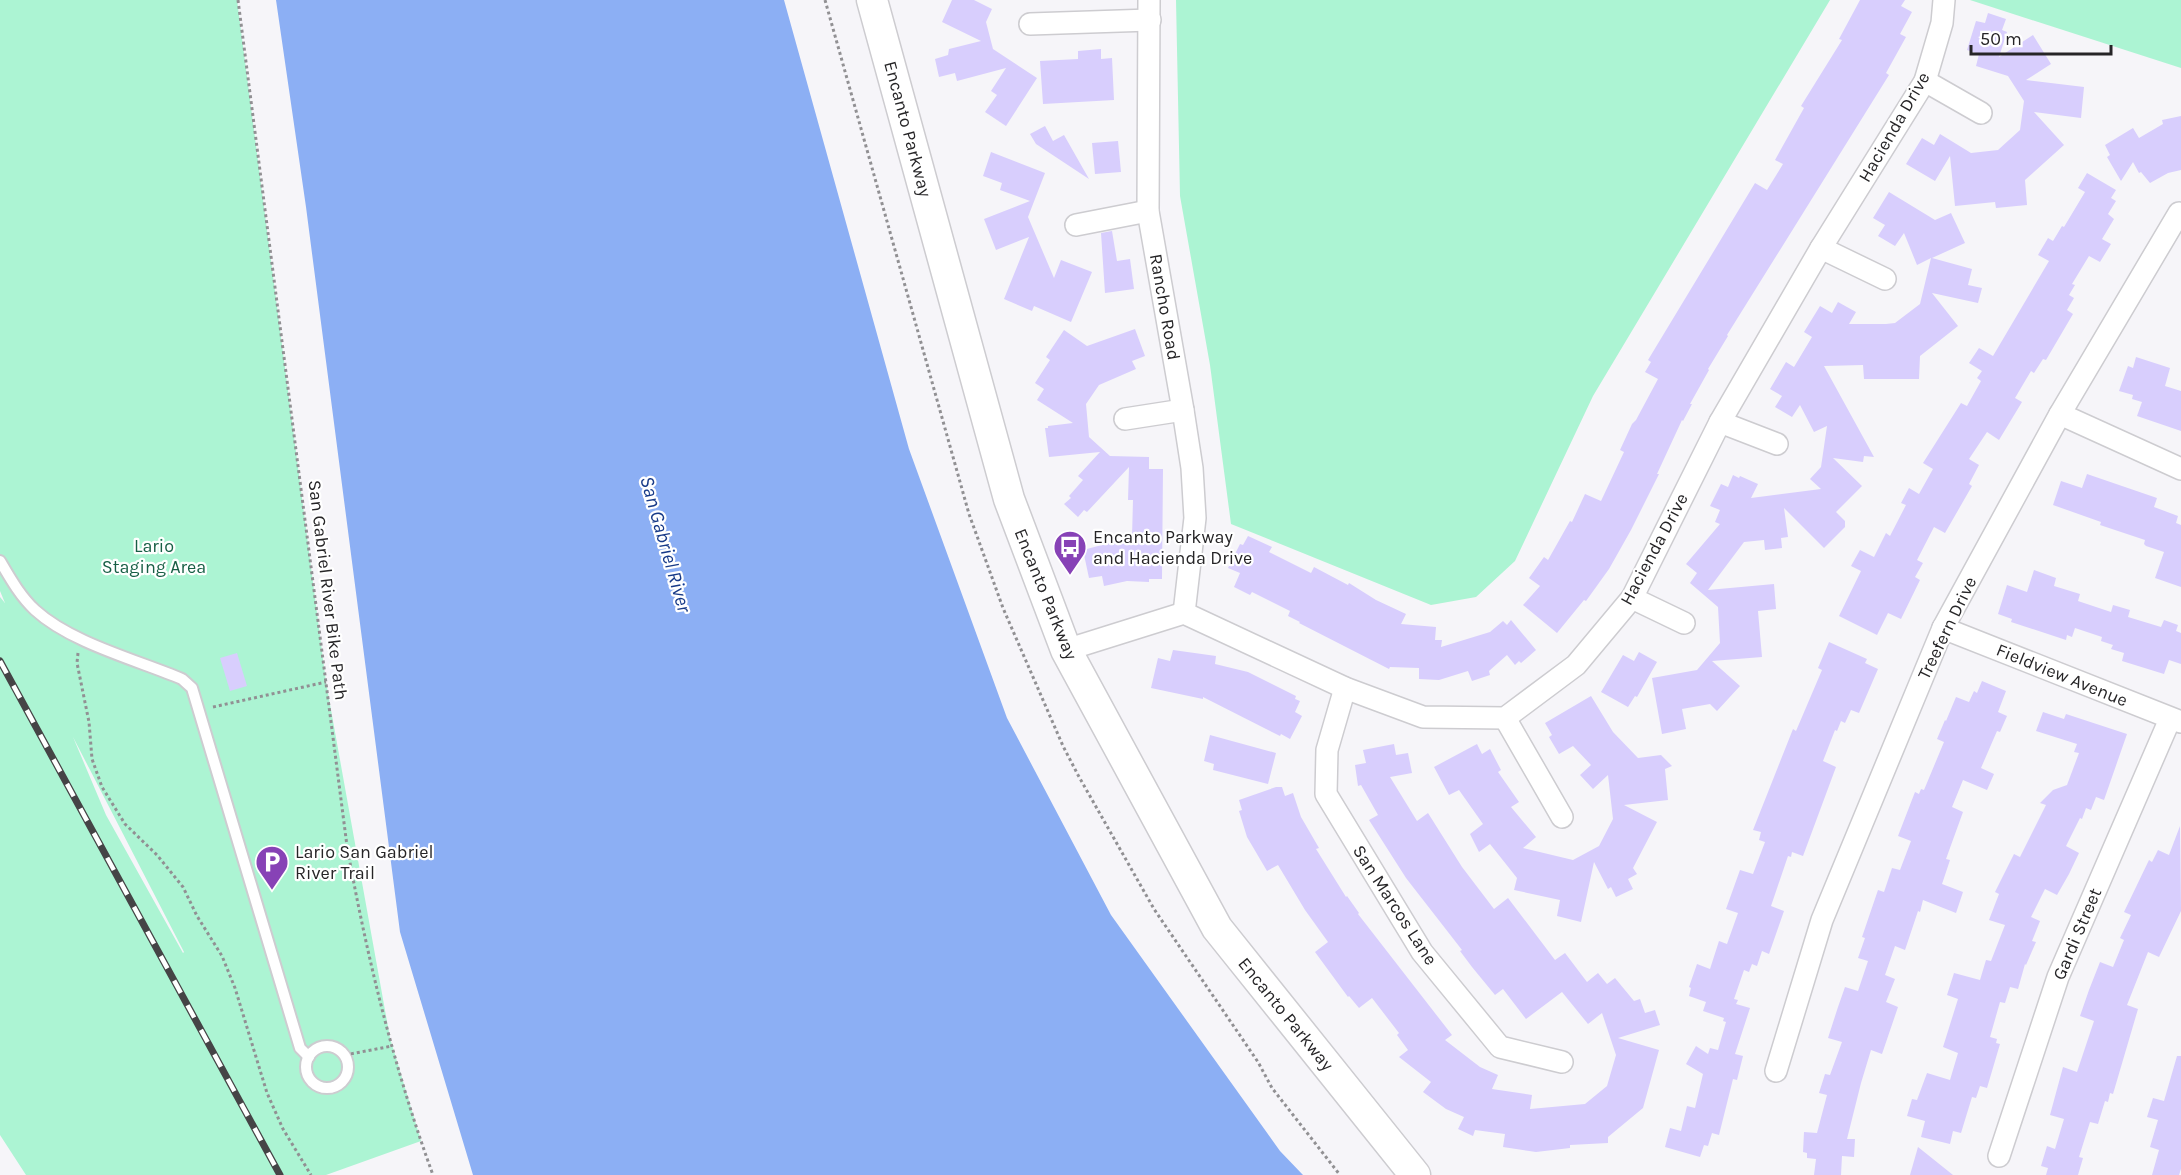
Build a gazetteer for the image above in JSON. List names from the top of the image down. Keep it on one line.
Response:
{"streets":{"street":["Hacienda Drive","Encanto Parkway","Rancho Road","Treefern Drive","Fieldview Avenue","San Marcos Lane","Gardi Street"],"path":["San Gabriel River Bike Path"]},"crossings":[["Treefern Drive","Fieldview Avenue"],["Fieldview Avenue","Gardi Street"]],"water":["San Gabriel River"],"parks":["Lario Staging Area"],"places":{"bus stop":["Encanto Parkway and Hacienda Drive"],"parking":["Lario San Gabriel River Trail"]},"scale_bar":"50 m"}
